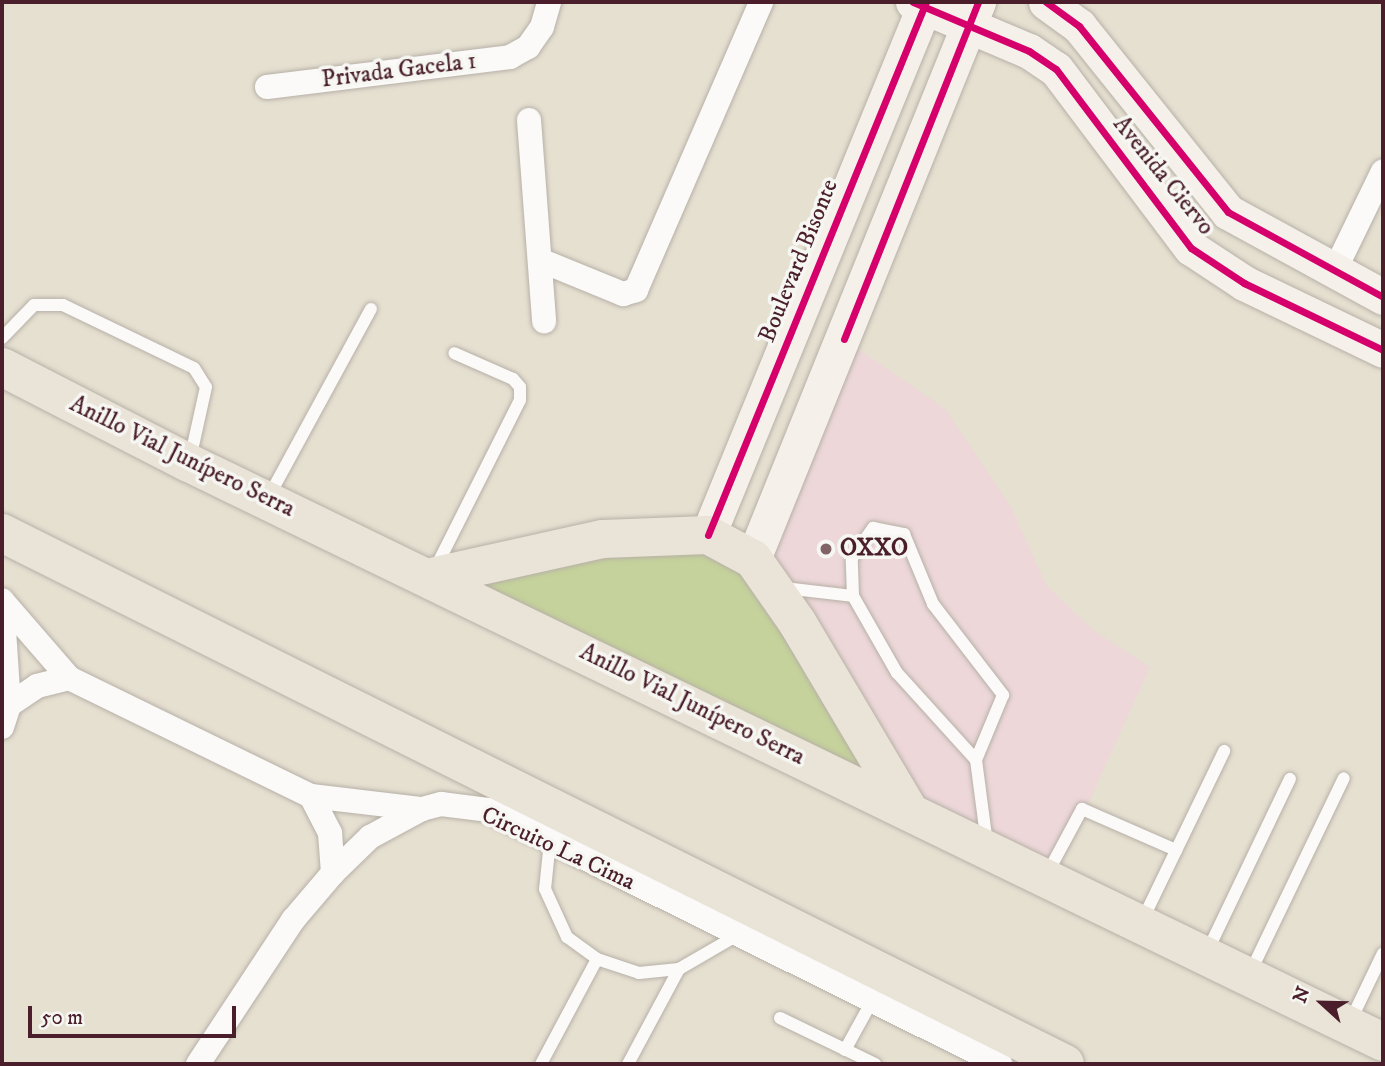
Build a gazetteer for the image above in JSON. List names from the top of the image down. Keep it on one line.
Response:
{"streets":{"highway":["Anillo Vial Junípero Serra"],"street":["Privada Gacela 1","Avenida Ciervo","Boulevard Bisonte","Circuito La Cima"]},"crossings":[["Avenida Ciervo","Boulevard Bisonte"]],"places":["OXXO"],"scale_bar":"50 m","north":"left"}
